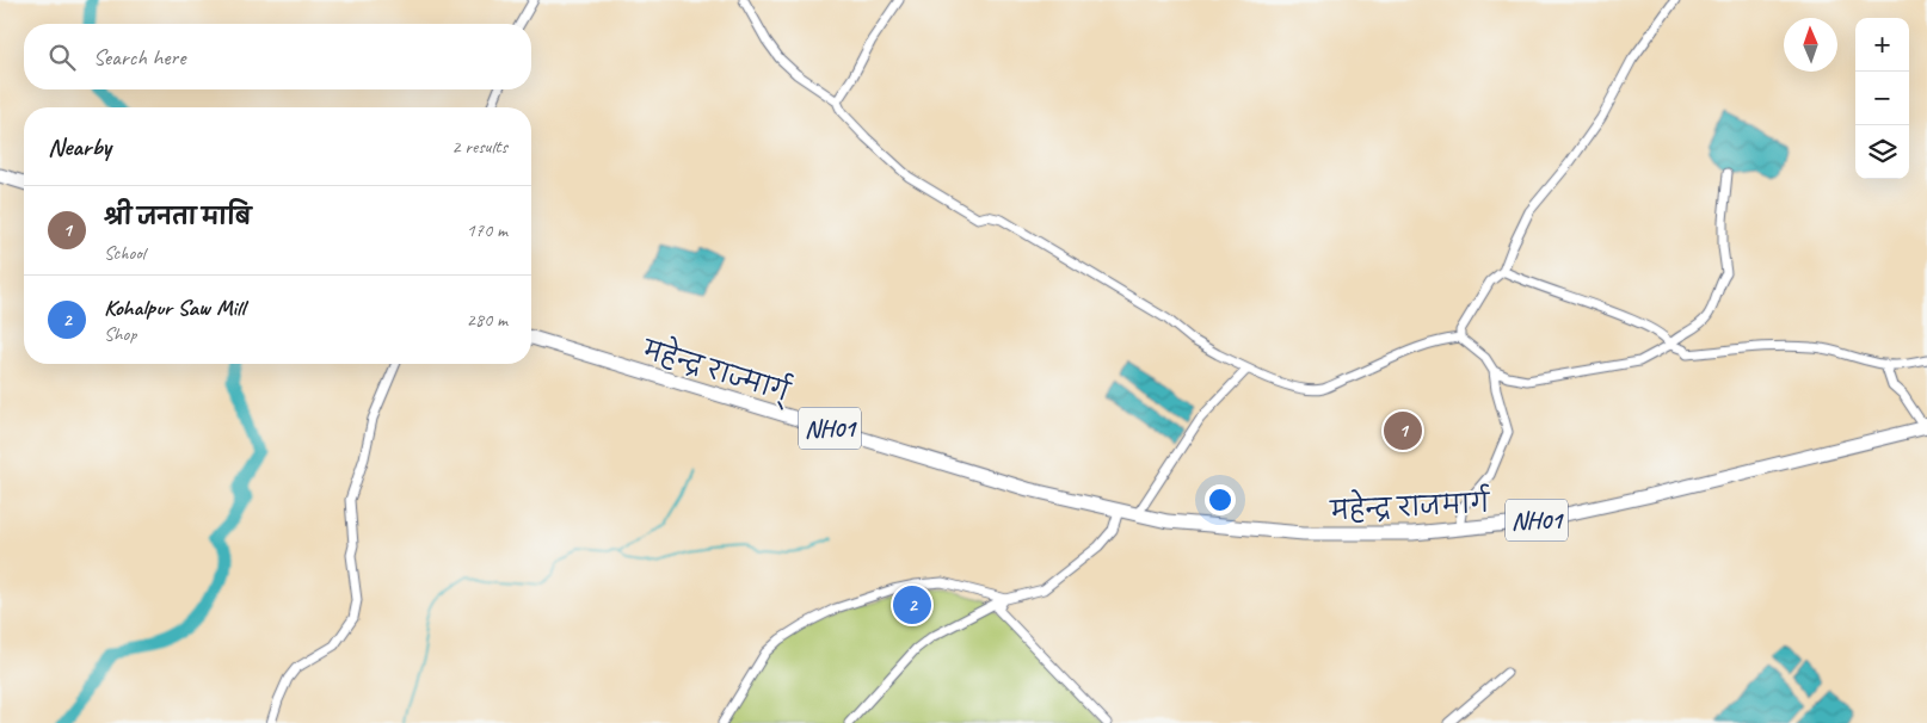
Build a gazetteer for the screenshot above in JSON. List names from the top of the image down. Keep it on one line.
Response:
{"streets":{"highway":["महेन्द्र राज्मार्ग्","NH01","महेन्द्र राजमार्ग"]},"crossings":[["महेन्द्र राज्मार्ग्","महेन्द्र राजमार्ग"]],"north":"top","page":{"map_buttons":["+","−"],"search":"Search here","heading":["Nearby","2 results"],"list":[{"mark":"1","name":"श्री जनता माबि","note":"School","value":"170 m"},{"mark":"2","name":"Kohalpur Saw Mill","note":"Shop","value":"280 m"}],"pins":["1","2"]}}
